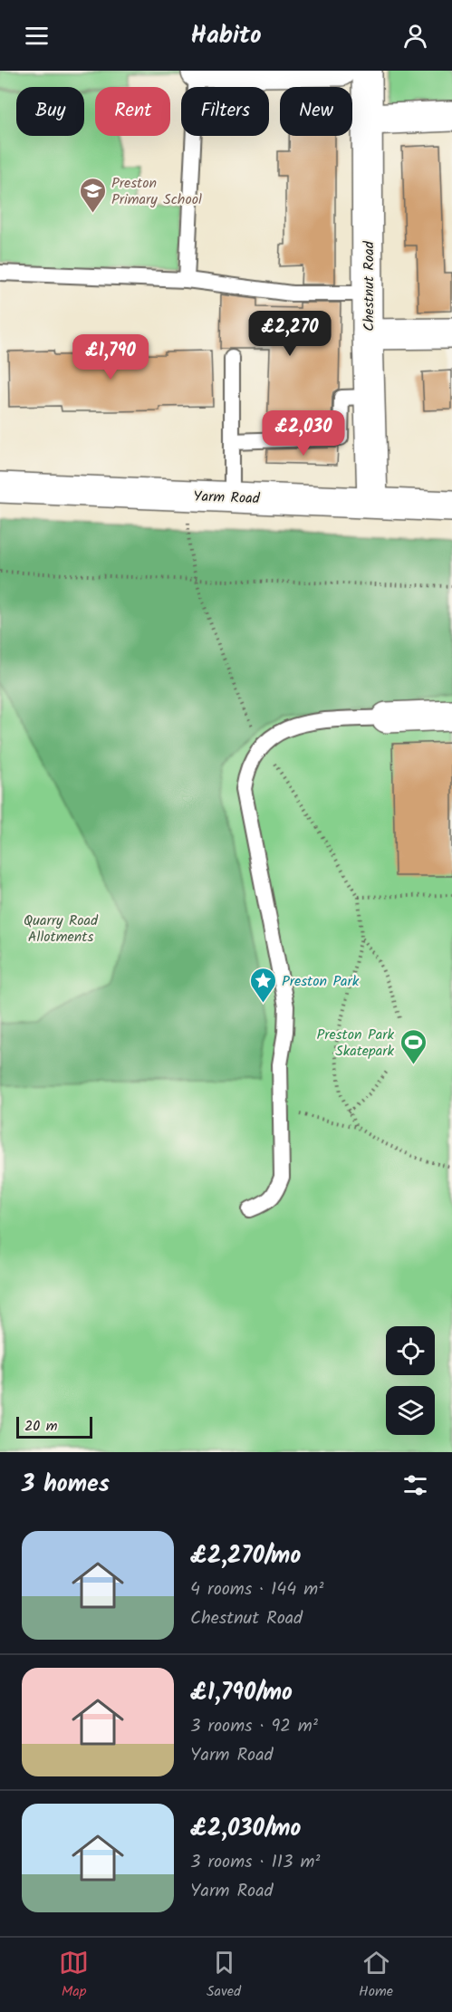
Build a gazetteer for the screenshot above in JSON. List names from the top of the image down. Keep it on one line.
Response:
{"streets":{"street":["Chestnut Road","Yarm Road"]},"crossings":[["Chestnut Road","Yarm Road"]],"parks":["Quarry Road Allotments"],"places":{"school or university":["Preston Primary School"],"place":["Preston Park"],"sports":["Preston Park Skatepark"]},"scale_bar":"20 m","page":{"header":"Habito","chip":["Buy","Rent","Filters","New"],"price":["£2,270","£1,790","£2,030"],"scale":"20 m","heading":"3 homes","list":[{"name":"£2,270/mo","note":"4 rooms · 144 m² · Chestnut Road"},{"name":"£1,790/mo","note":"3 rooms · 92 m² · Yarm Road"},{"name":"£2,030/mo","note":"3 rooms · 113 m² · Yarm Road"}],"tabs":["Map","Saved","Home"]}}
